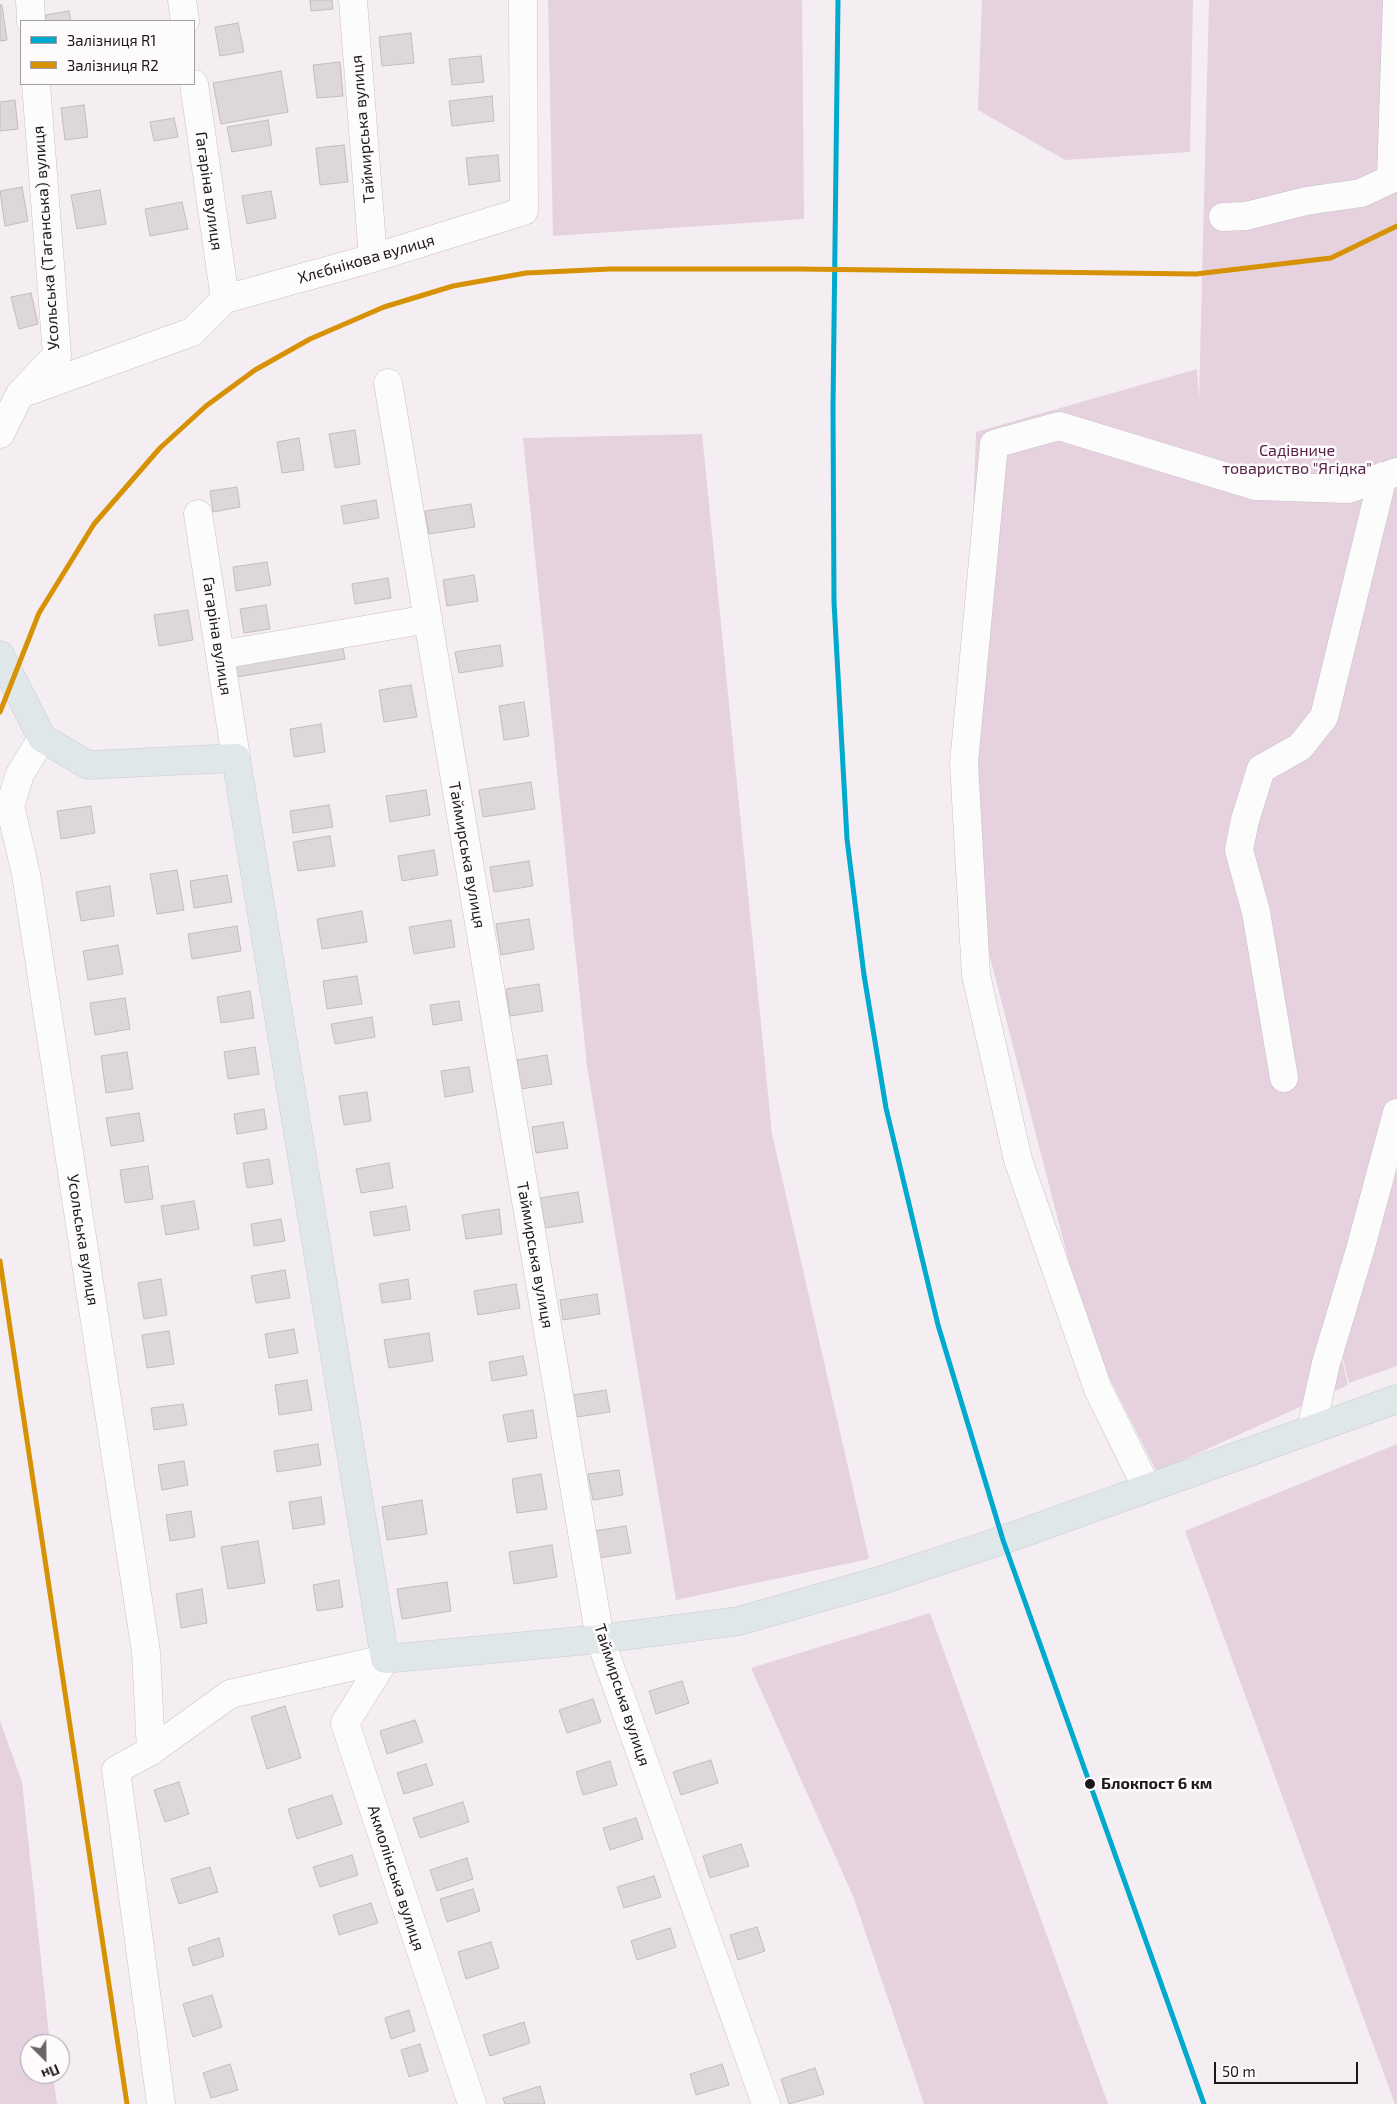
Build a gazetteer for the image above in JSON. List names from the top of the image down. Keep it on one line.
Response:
{"streets":{"street":["Таймирська вулиця","Гагаріна вулиця","Усольська (Таганська) вулиця","Хлєбнікова вулиця","Усольська вулиця","Акмолiнська вулиця"]},"crossings":[["Таймирська вулиця","Хлєбнікова вулиця"],["Гагаріна вулиця","Хлєбнікова вулиця"],["Усольська (Таганська) вулиця","Хлєбнікова вулиця"]],"parks":["Садівниче товариство \"Ягідка\""],"places":["Блокпост 6 км"],"lines":["rail line R1","rail line R2"],"legend":["Залізниця R1","Залізниця R2"],"scale_bar":"50 m","north":"bottom right"}
